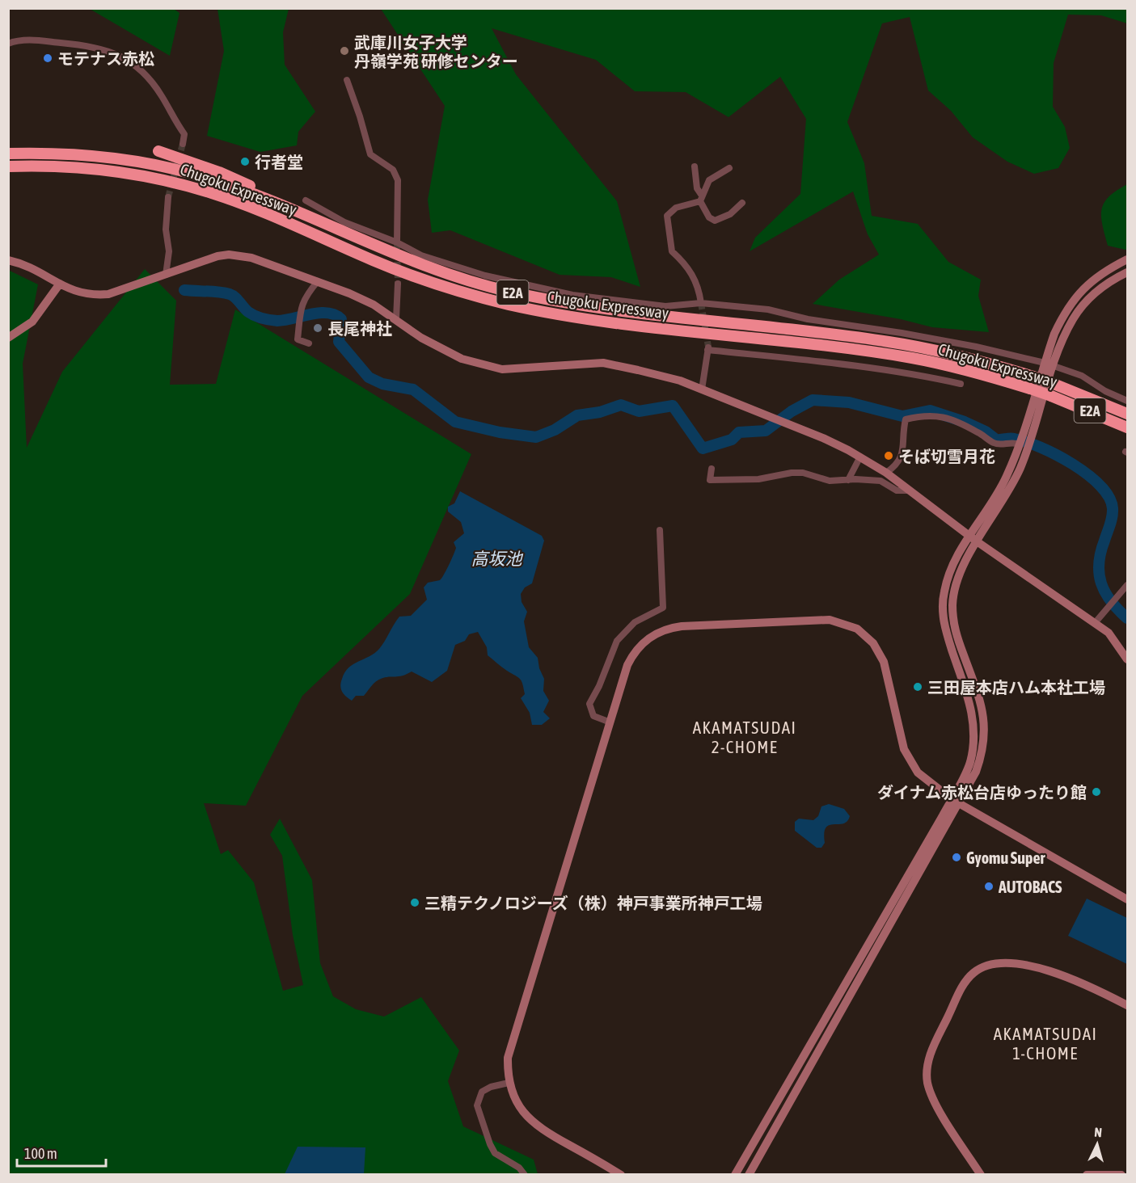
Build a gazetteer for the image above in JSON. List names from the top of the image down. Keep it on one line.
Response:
{"streets":{"highway":["Chugoku Expressway","E2A"]},"districts":["AKAMATSUDAI 2-CHOME","AKAMATSUDAI 1-CHOME"],"water":["高坂池"],"places":["武庫川女子大学 丹嶺学苑 研修センター","モテナス赤松","行者堂","長尾神社","そば切雪月花","三田屋本店ハム本社工場","ダイナム赤松台店ゆったり館","Gyomu Super","AUTOBACS","三精テクノロジーズ（株）神戸事業所神戸工場"],"scale_bar":"100 m","north":"top"}
